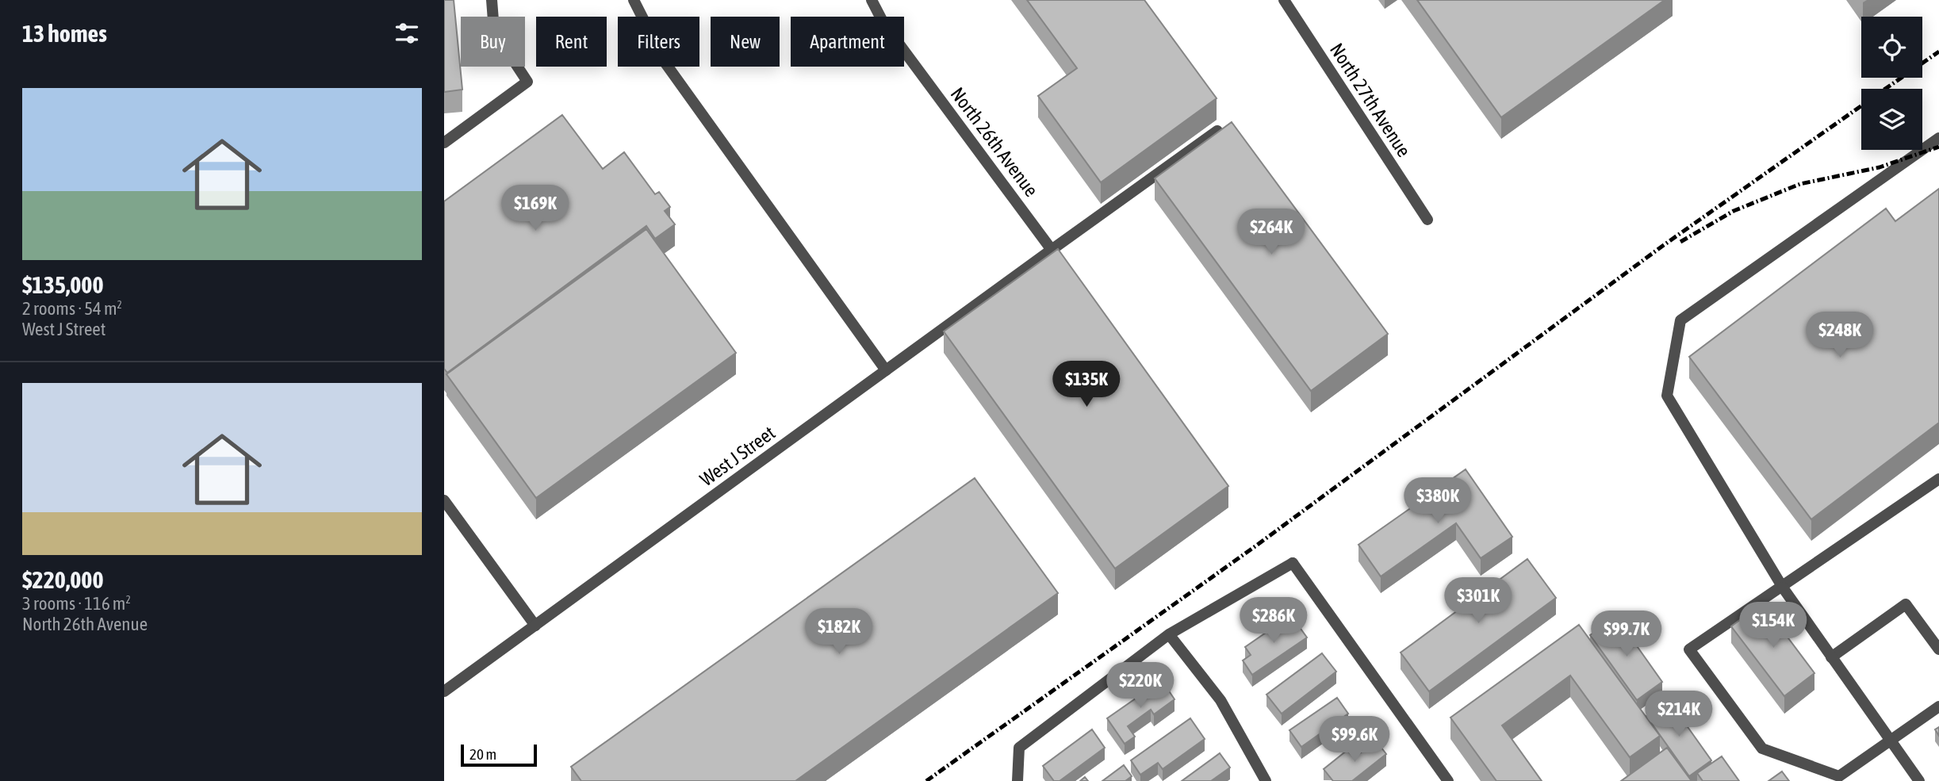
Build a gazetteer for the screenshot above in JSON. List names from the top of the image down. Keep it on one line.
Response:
{"streets":{"street":["North 27th Avenue","North 26th Avenue","West J Street"]},"crossings":[["North 26th Avenue","West J Street"]],"scale_bar":"20 m","page":{"heading":"13 homes","chip":["Buy","Rent","Filters","New","Apartment"],"list":[{"name":"$135,000","note":"2 rooms · 54 m² · West J Street"},{"name":"$220,000","note":"3 rooms · 116 m² · North 26th Avenue"}],"price":["$169K","$264K","$248K","$135K","$380K","$301K","$286K","$154K","$182K","$99.7K","$220K","$214K","$99.6K"],"scale":"20 m"}}
